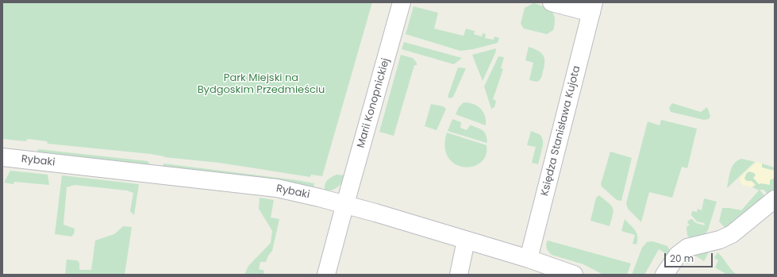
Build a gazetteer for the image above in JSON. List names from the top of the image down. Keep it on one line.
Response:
{"streets":{"street":["Marii Konopnickiej","Księdza Stanisława Kujota","Rybaki"]},"crossings":[["Marii Konopnickiej","Rybaki"],["Księdza Stanisława Kujota","Rybaki"]],"parks":["Park Miejski na Bydgoskim Przedmieściu"],"scale_bar":"20 m"}
